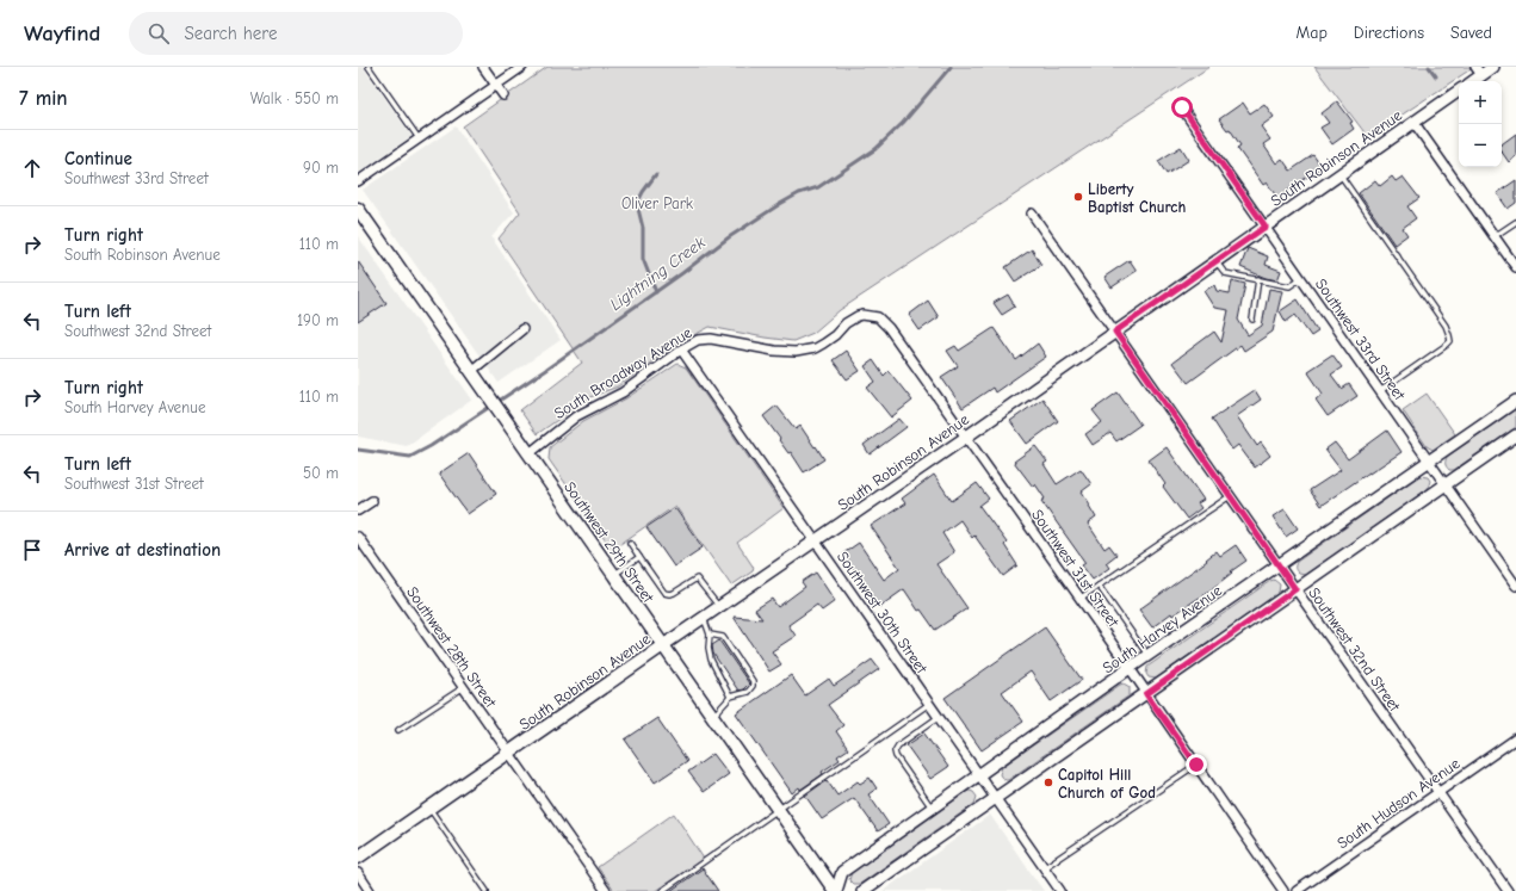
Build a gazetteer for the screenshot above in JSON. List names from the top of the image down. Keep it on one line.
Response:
{"streets":{"main road":["South Robinson Avenue","Southwest 29th Street"],"street":["Southwest 33rd Street","South Broadway Avenue","Southwest 31st Street","Southwest 30th Street","South Harvey Avenue","Southwest 28th Street","Southwest 32nd Street","South Hudson Avenue"]},"crossings":[["South Robinson Avenue","Southwest 33rd Street"],["South Robinson Avenue","Southwest 29th Street"],["South Robinson Avenue","Southwest 31st Street"],["South Robinson Avenue","Southwest 30th Street"],["South Robinson Avenue","Southwest 28th Street"],["South Robinson Avenue","Southwest 32nd Street"],["Southwest 33rd Street","South Harvey Avenue"],["South Broadway Avenue","Southwest 29th Street"],["South Broadway Avenue","Southwest 31st Street"],["South Broadway Avenue","Southwest 30th Street"],["Southwest 29th Street","South Harvey Avenue"],["Southwest 31st Street","South Harvey Avenue"],["Southwest 30th Street","South Harvey Avenue"],["South Harvey Avenue","Southwest 32nd Street"],["Southwest 32nd Street","South Hudson Avenue"]],"water":["Lightning Creek"],"parks":["Oliver Park"],"places":["Liberty Baptist Church","Capitol Hill Church of God"],"page":{"header":"Wayfind","search":"Search here","nav":["Map","Directions","Saved"],"heading":["7 min","Walk · 550 m"],"map_buttons":["+","−"],"list":[["Continue","Southwest 33rd Street","90 m"],["Turn right","South Robinson Avenue","110 m"],["Turn left","Southwest 32nd Street","190 m"],["Turn right","South Harvey Avenue","110 m"],["Turn left","Southwest 31st Street","50 m"],"Arrive at destination"]}}
